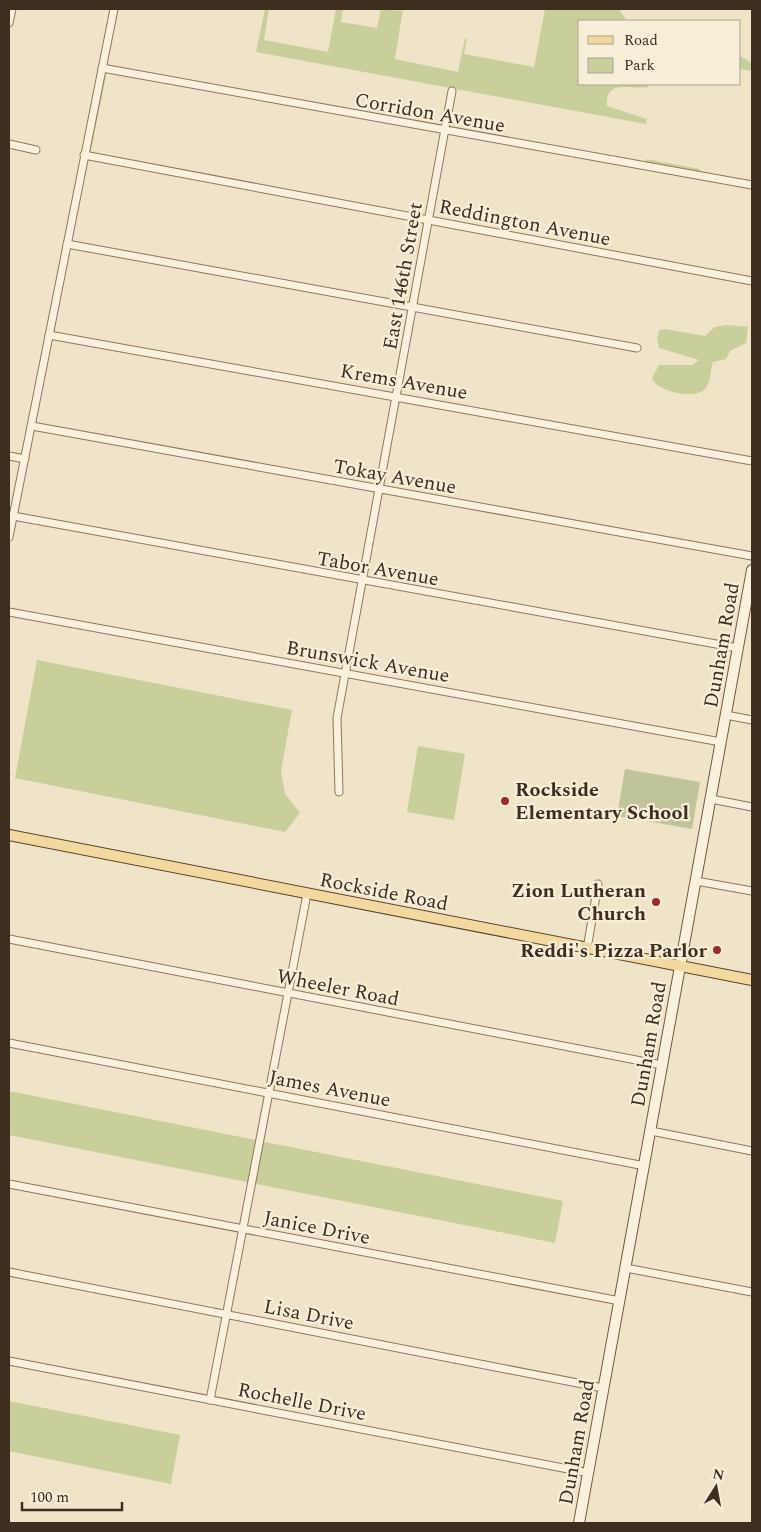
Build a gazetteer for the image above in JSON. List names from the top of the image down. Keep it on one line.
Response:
{"streets":{"main road":["Rockside Road"],"street":["Corridon Avenue","Reddington Avenue","East 146th Street","Krems Avenue","Tokay Avenue","Tabor Avenue","Dunham Road","Brunswick Avenue","Wheeler Road","James Avenue","Janice Drive","Lisa Drive","Rochelle Drive"]},"crossings":[["Corridon Avenue","East 146th Street"],["Reddington Avenue","East 146th Street"],["East 146th Street","Krems Avenue"],["East 146th Street","Tokay Avenue"],["East 146th Street","Tabor Avenue"],["East 146th Street","Brunswick Avenue"],["Tabor Avenue","Dunham Road"],["Dunham Road","Brunswick Avenue"],["Dunham Road","Rockside Road"],["Dunham Road","Wheeler Road"],["Dunham Road","James Avenue"],["Dunham Road","Janice Drive"],["Dunham Road","Lisa Drive"],["Dunham Road","Rochelle Drive"]],"places":["Rockside Elementary School","Zion Lutheran Church","Reddi's Pizza Parlor"],"legend":["Road","Park"],"scale_bar":"100 m","north":"top"}
